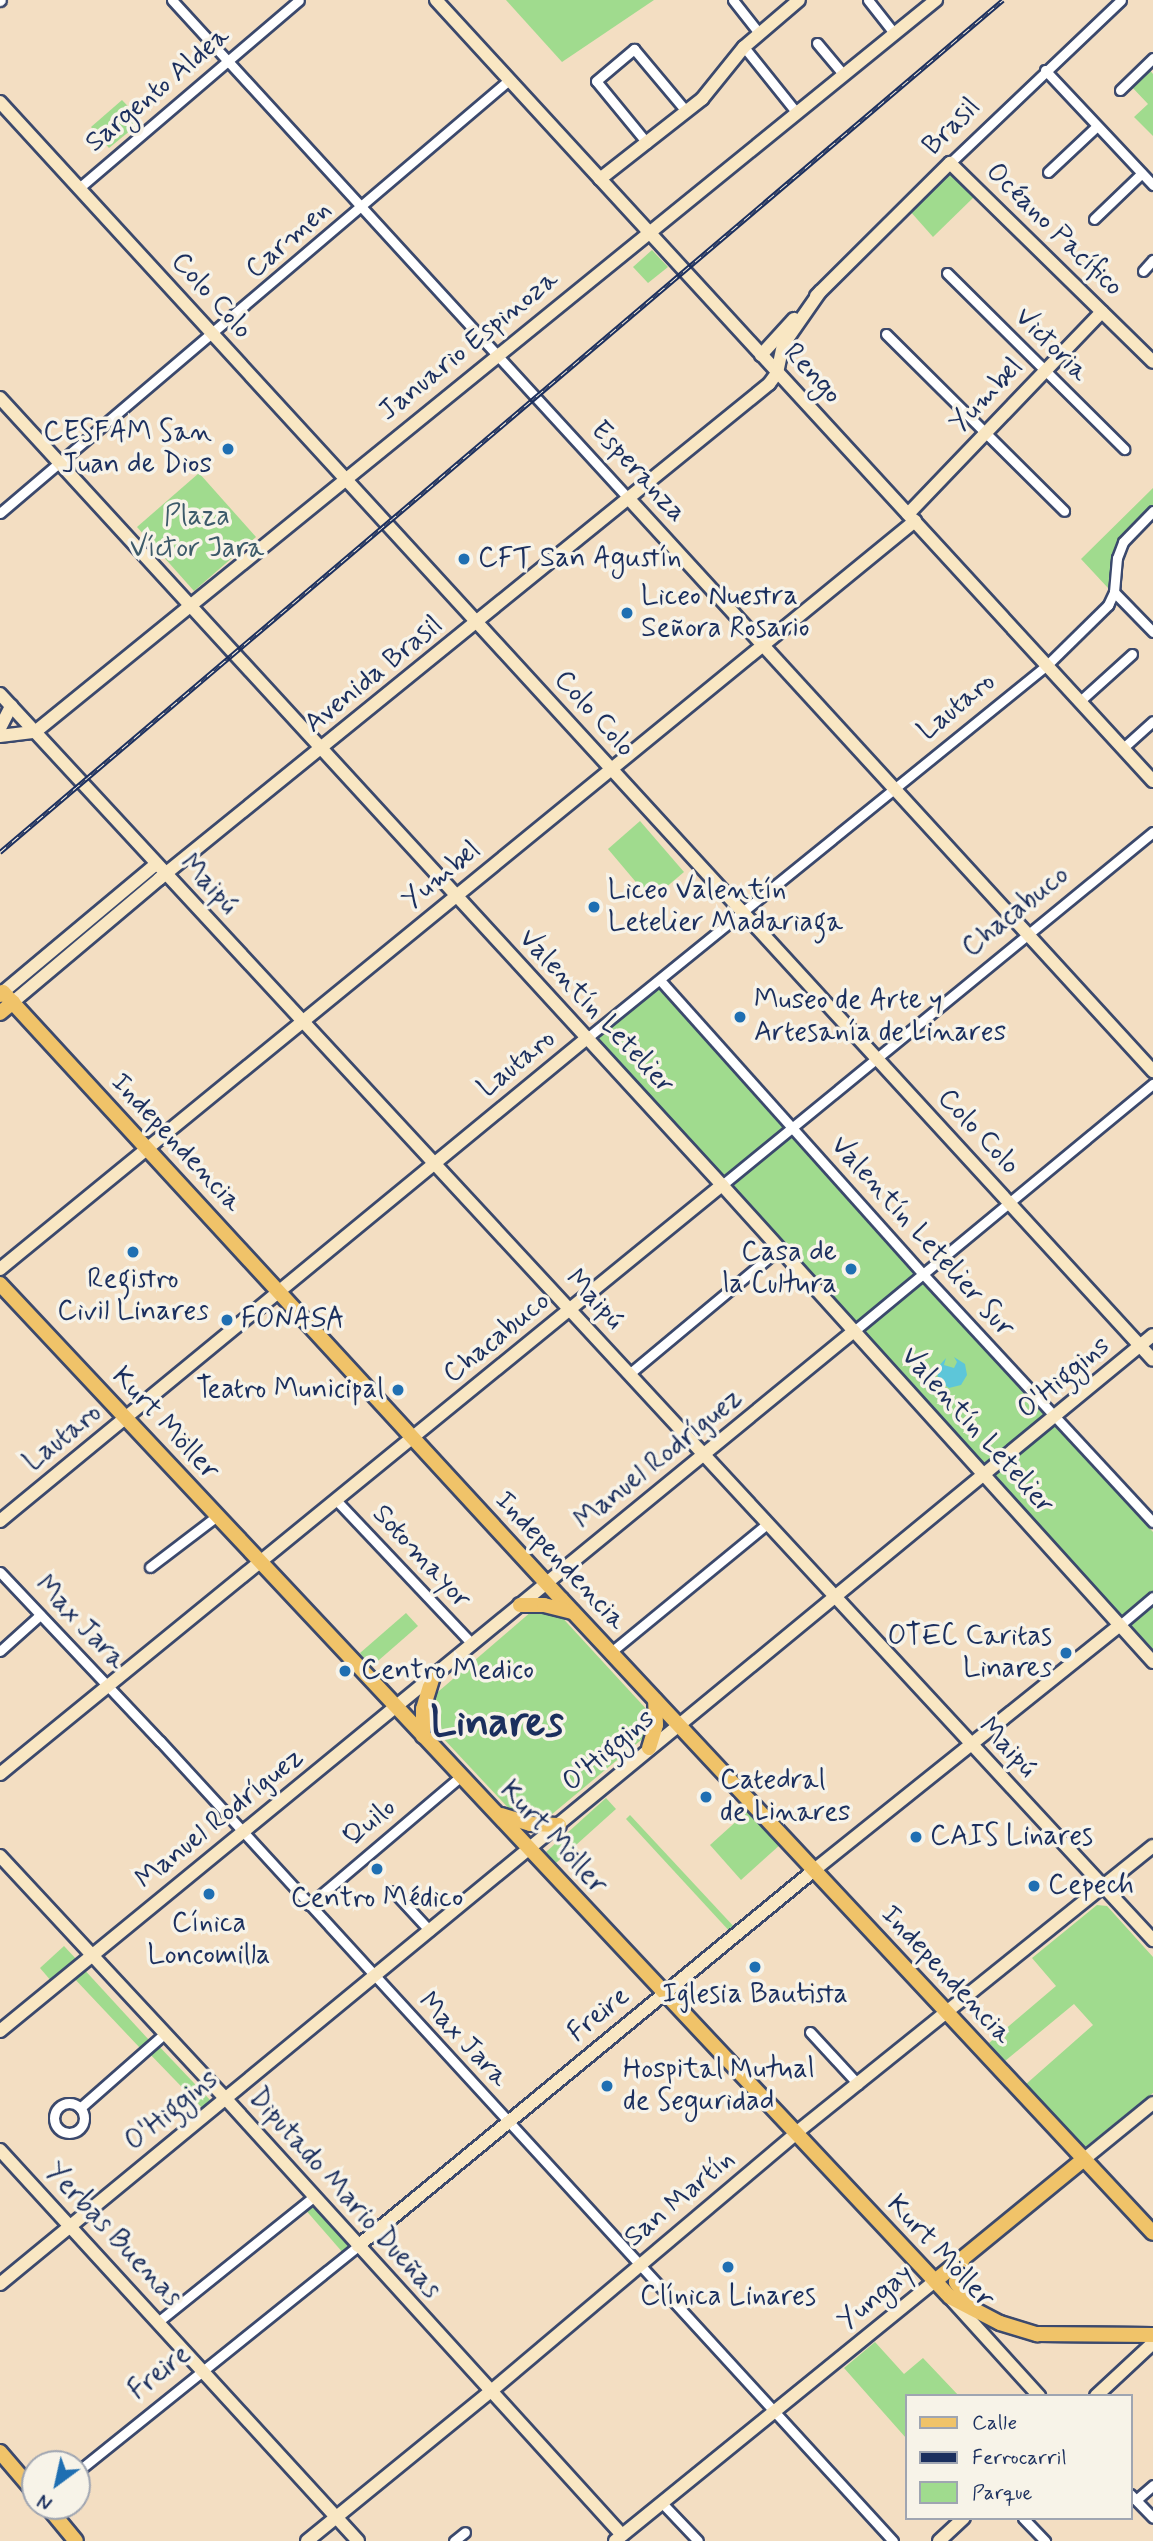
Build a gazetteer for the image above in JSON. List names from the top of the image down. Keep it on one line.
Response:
{"streets":{"main road":["Avenida Brasil","Independencia","Kurt Möller","Yungay"],"street":["Sargento Aldea","Brasil","Océano Pacífico","Carmen","Colo Colo","Victoria","Januario Espinoza","Rengo","Yumbel","Esperanza","Lautaro","Maipú","Chacabuco","Valentín Letelier","Valentín Letelier Sur","O'Higgins","Manuel Rodríguez","Sotomayor","Max Jara","Quilo","Freire","Diputado Mario Dueñas","San Martín","Yerbas Buenas"]},"crossings":[["Sargento Aldea","Colo Colo"],["Sargento Aldea","Esperanza"],["Brasil","Océano Pacífico"],["Brasil","Rengo"],["Brasil","Avenida Brasil"],["Océano Pacífico","Yumbel"],["Carmen","Colo Colo"],["Carmen","Rengo"],["Carmen","Esperanza"],["Carmen","Valentín Letelier"],["Colo Colo","Januario Espinoza"],["Colo Colo","Yumbel"],["Colo Colo","Avenida Brasil"],["Colo Colo","Lautaro"],["Colo Colo","Chacabuco"],["Colo Colo","O'Higgins"],["Colo Colo","Manuel Rodríguez"],["Victoria","Yumbel"],["Januario Espinoza","Rengo"],["Januario Espinoza","Esperanza"],["Januario Espinoza","Maipú"],["Januario Espinoza","Valentín Letelier"],["Rengo","Yumbel"],["Rengo","Avenida Brasil"],["Rengo","Lautaro"],["Yumbel","Esperanza"],["Yumbel","Maipú"],["Yumbel","Valentín Letelier"],["Yumbel","Independencia"],["Esperanza","Avenida Brasil"],["Esperanza","Lautaro"],["Esperanza","Chacabuco"],["Avenida Brasil","Maipú"],["Avenida Brasil","Valentín Letelier"],["Avenida Brasil","Independencia"],["Lautaro","Maipú"],["Lautaro","Valentín Letelier"],["Lautaro","Independencia"],["Lautaro","Valentín Letelier Sur"],["Lautaro","Kurt Möller"],["Maipú","Chacabuco"],["Maipú","O'Higgins"],["Maipú","Manuel Rodríguez"],["Maipú","Freire"],["Maipú","San Martín"],["Chacabuco","Valentín Letelier"],["Chacabuco","Independencia"],["Chacabuco","Valentín Letelier Sur"],["Chacabuco","Kurt Möller"],["Chacabuco","Sotomayor"],["Chacabuco","Max Jara"],["Valentín Letelier","O'Higgins"],["Valentín Letelier","Manuel Rodríguez"],["Valentín Letelier","Freire"],["Independencia","O'Higgins"],["Independencia","Kurt Möller"],["Independencia","Manuel Rodríguez"],["Independencia","Sotomayor"],["Independencia","Quilo"],["Independencia","Freire"],["Independencia","San Martín"],["Independencia","Yungay"],["Valentín Letelier Sur","O'Higgins"],["Valentín Letelier Sur","Manuel Rodríguez"],["O'Higgins","Kurt Möller"],["O'Higgins","Manuel Rodríguez"],["O'Higgins","Sotomayor"],["O'Higgins","Max Jara"],["O'Higgins","Quilo"],["O'Higgins","Diputado Mario Dueñas"],["O'Higgins","Yerbas Buenas"],["Kurt Möller","Manuel Rodríguez"],["Kurt Möller","Sotomayor"],["Kurt Möller","Quilo"],["Kurt Möller","Freire"],["Kurt Möller","San Martín"],["Kurt Möller","Yungay"],["Manuel Rodríguez","Sotomayor"],["Manuel Rodríguez","Max Jara"],["Manuel Rodríguez","Quilo"],["Manuel Rodríguez","Diputado Mario Dueñas"],["Sotomayor","Quilo"],["Max Jara","Quilo"],["Max Jara","Freire"],["Max Jara","San Martín"],["Max Jara","Yungay"],["Freire","Diputado Mario Dueñas"],["Freire","Yerbas Buenas"],["Diputado Mario Dueñas","San Martín"],["Diputado Mario Dueñas","Yungay"],["San Martín","Yerbas Buenas"]],"districts":["Linares"],"parks":["Plaza Víctor Jara"],"places":["CESFAM San Juan de Dios","CFT San Agustín","Liceo Nuestra Señora Rosario","Liceo Valentín Letelier Madariaga","Museo de Arte y Artesanía de Linares","Registro Civil Linares","Casa de la Cultura","FONASA","Teatro Municipal","OTEC Caritas Linares","Centro Medico","Catedral de Linares","CAIS Linares","Centro Médico","Cepech","Cínica Loncomilla","Iglesia Bautista","Hospital Mutual de Seguridad","Clínica Linares"],"legend":["Calle","Ferrocarril","Parque"],"north":"bottom left"}
